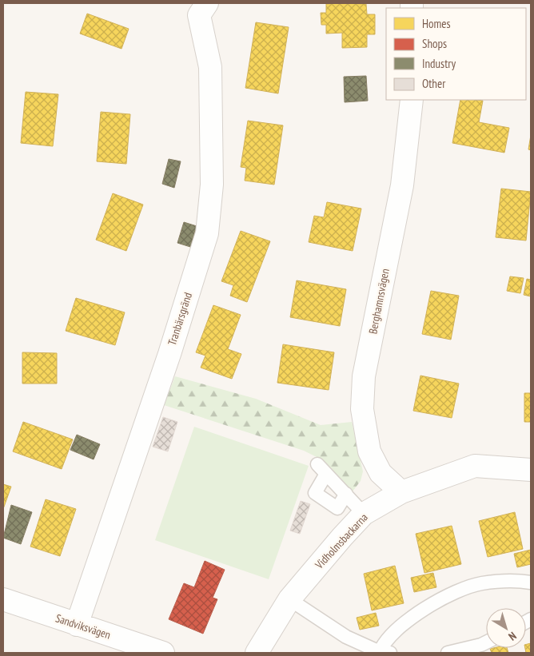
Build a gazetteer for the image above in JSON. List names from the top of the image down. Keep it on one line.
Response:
{"streets":{"street":["Berghamnsvägen","Tranbärsgränd","Vidholmsbackarna","Sandviksvägen"]},"crossings":[["Berghamnsvägen","Vidholmsbackarna"],["Tranbärsgränd","Sandviksvägen"]],"legend":["Homes","Shops","Industry","Other"],"north":"bottom right"}
